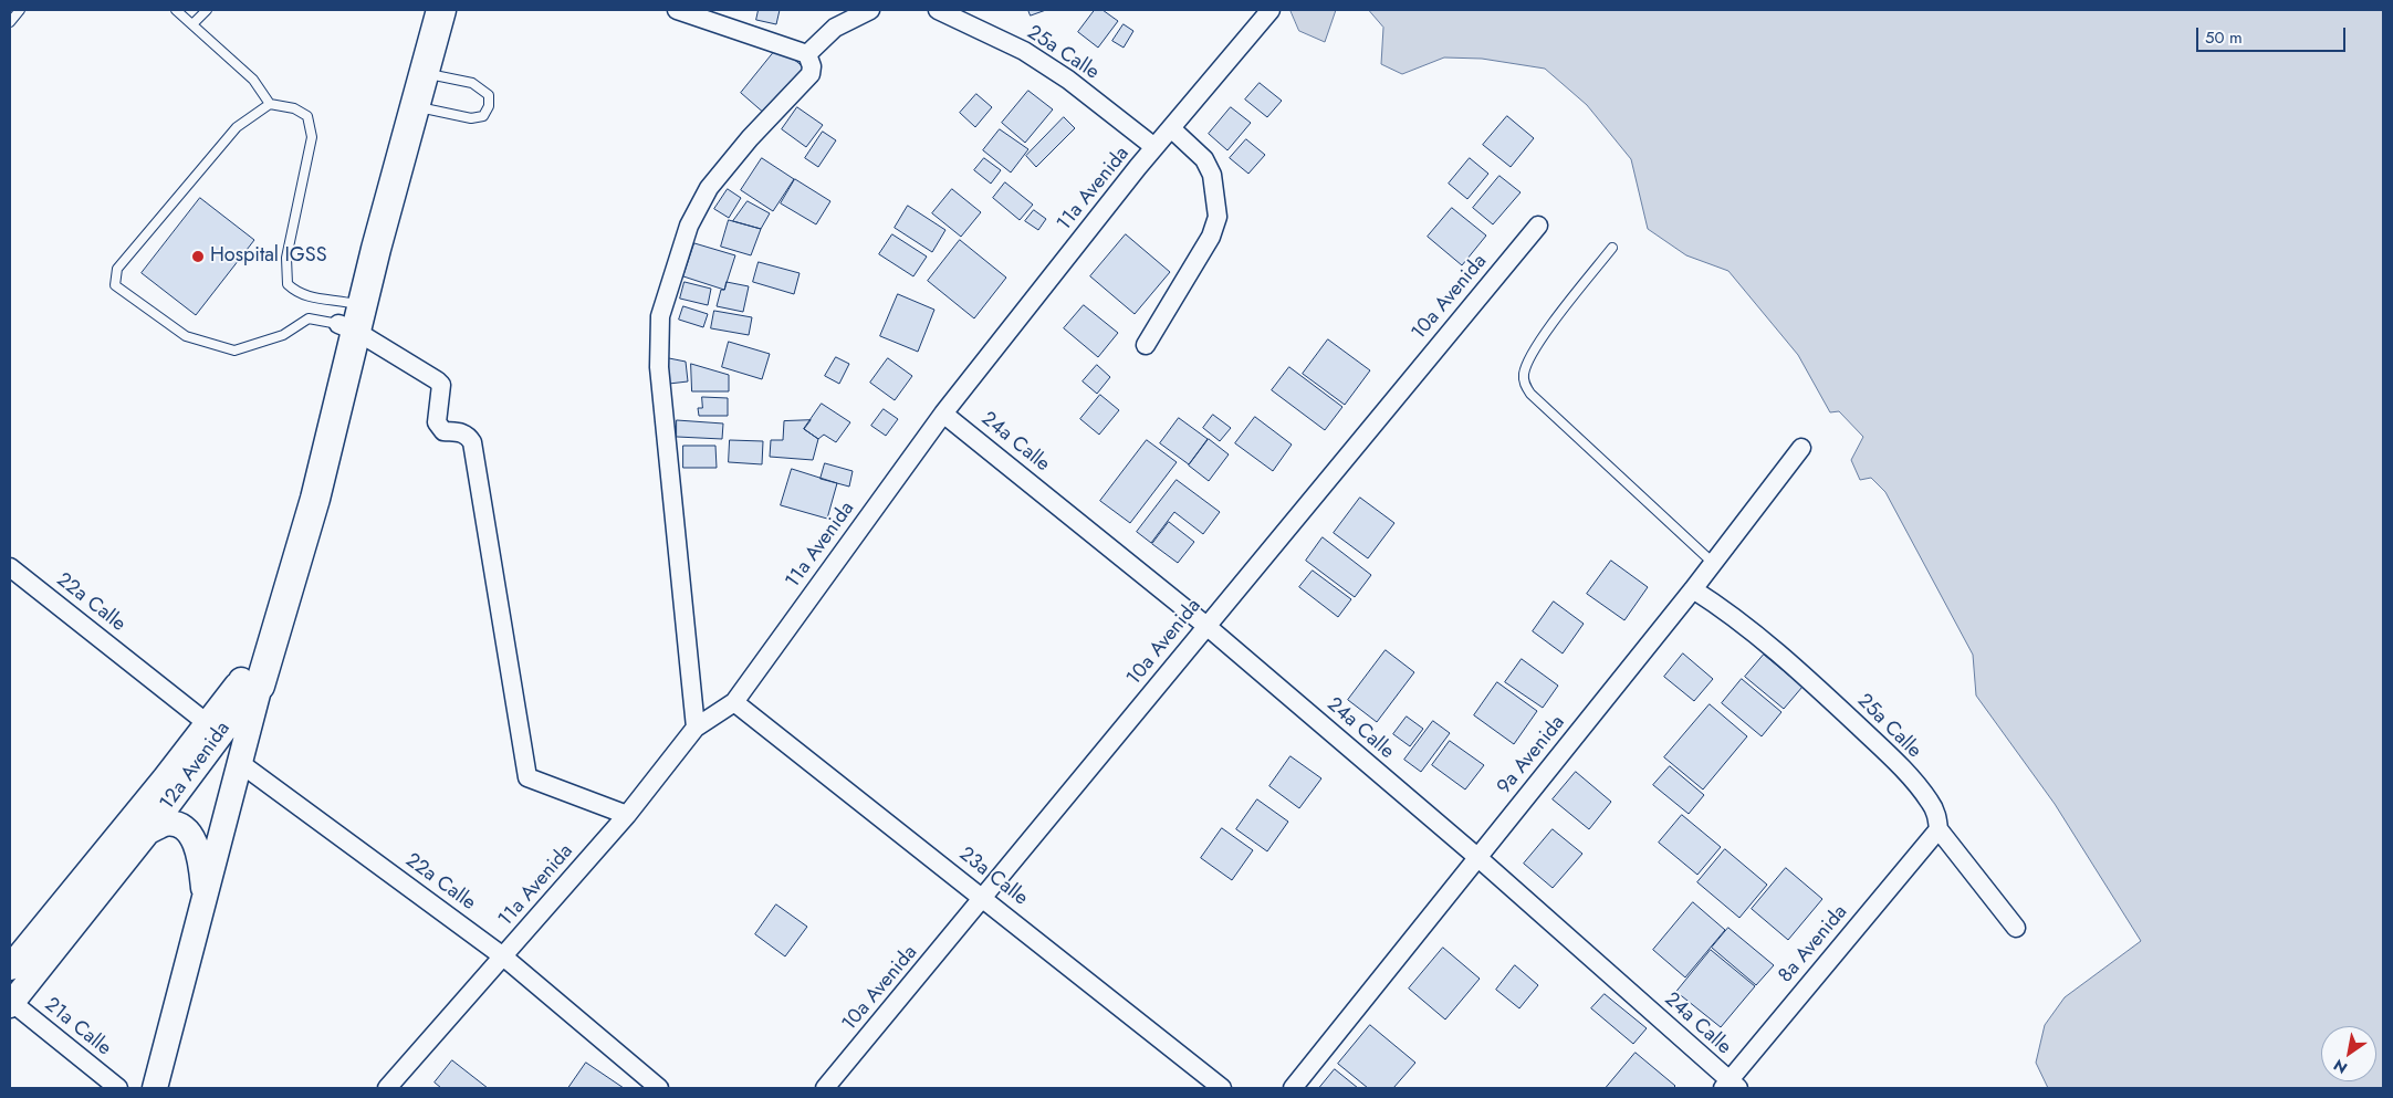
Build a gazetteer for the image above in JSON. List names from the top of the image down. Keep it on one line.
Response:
{"streets":{"main road":["12a Avenida"],"street":["25a Calle","11a Avenida","10a Avenida","24a Calle","22a Calle","9a Avenida","23a Calle","8a Avenida","21a Calle"]},"crossings":[["25a Calle","11a Avenida"],["25a Calle","9a Avenida"],["25a Calle","8a Avenida"],["11a Avenida","24a Calle"],["11a Avenida","22a Calle"],["11a Avenida","23a Calle"],["10a Avenida","24a Calle"],["10a Avenida","23a Calle"],["24a Calle","9a Avenida"],["24a Calle","8a Avenida"],["22a Calle","12a Avenida"],["12a Avenida","21a Calle"]],"places":["Hospital IGSS"],"scale_bar":"50 m","north":"bottom left"}
